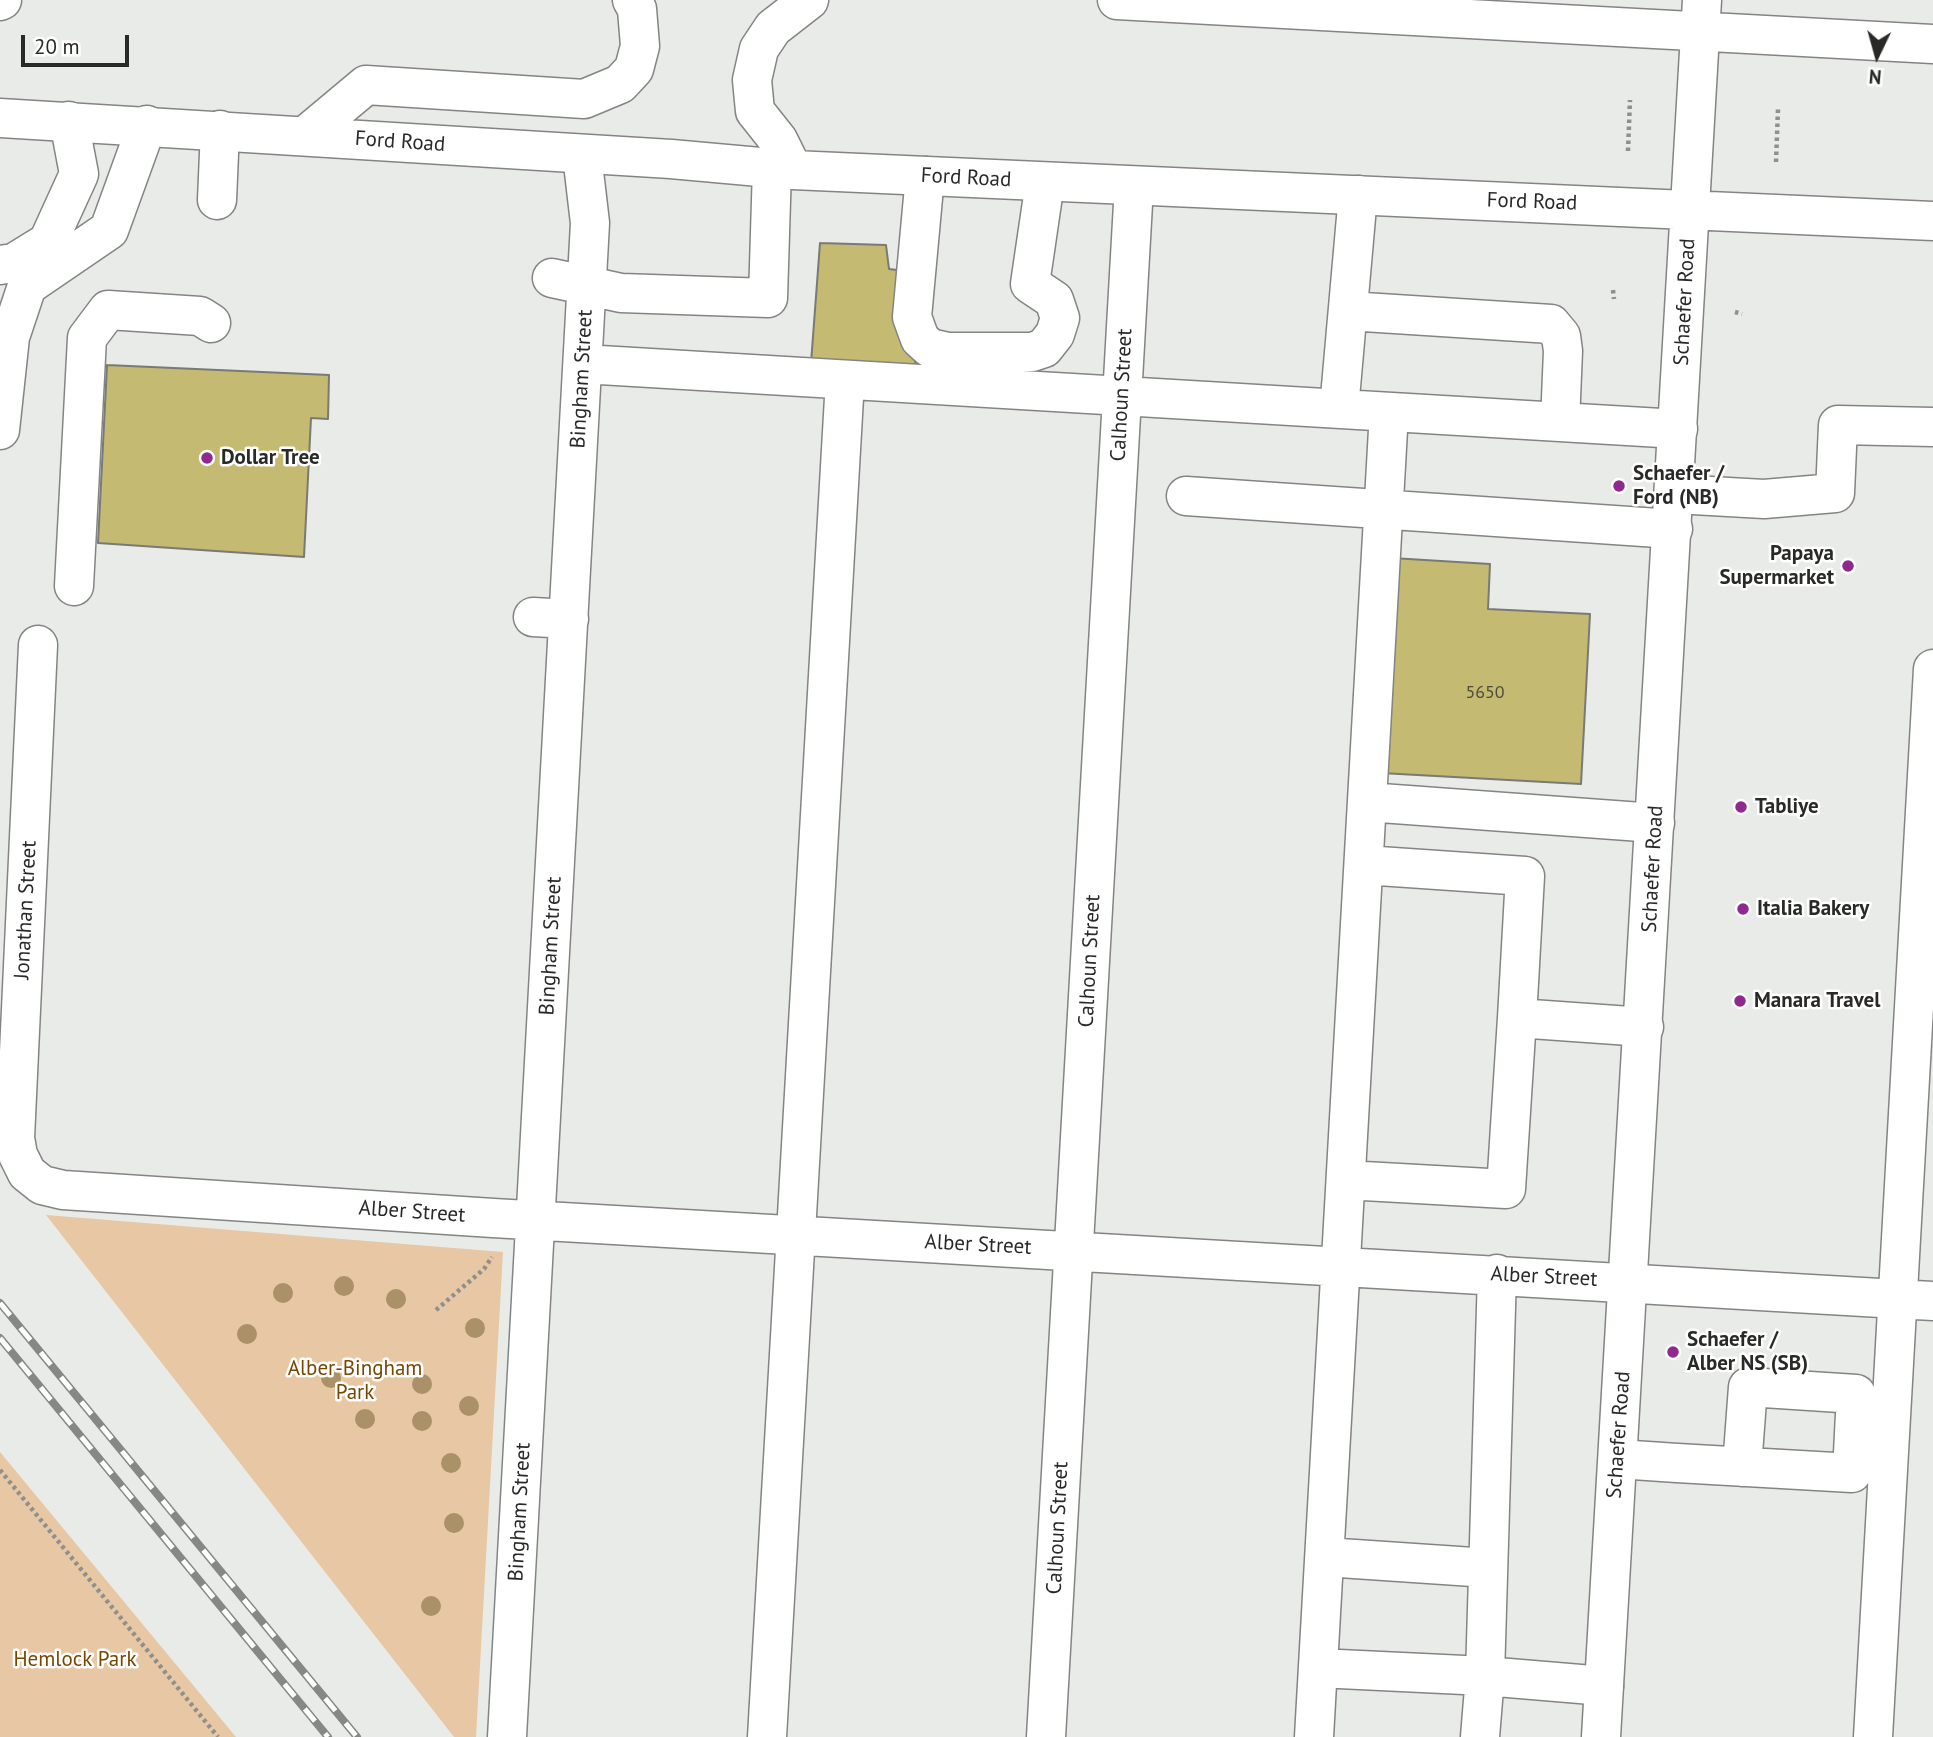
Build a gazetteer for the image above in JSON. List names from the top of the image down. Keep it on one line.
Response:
{"streets":{"street":["Ford Road","Schaefer Road","Bingham Street","Calhoun Street","Jonathan Street","Alber Street"]},"crossings":[["Ford Road","Schaefer Road"],["Ford Road","Bingham Street"],["Ford Road","Calhoun Street"],["Schaefer Road","Alber Street"],["Bingham Street","Alber Street"],["Calhoun Street","Alber Street"],["Jonathan Street","Alber Street"]],"parks":["Alber-Bingham Park","Hemlock Park"],"places":["Dollar Tree","Schaefer / Ford (NB)","Papaya Supermarket","Tabliye","Italia Bakery","Manara Travel","Schaefer / Alber NS (SB)"],"house_numbers":["5650"],"scale_bar":"20 m","north":"bottom"}
